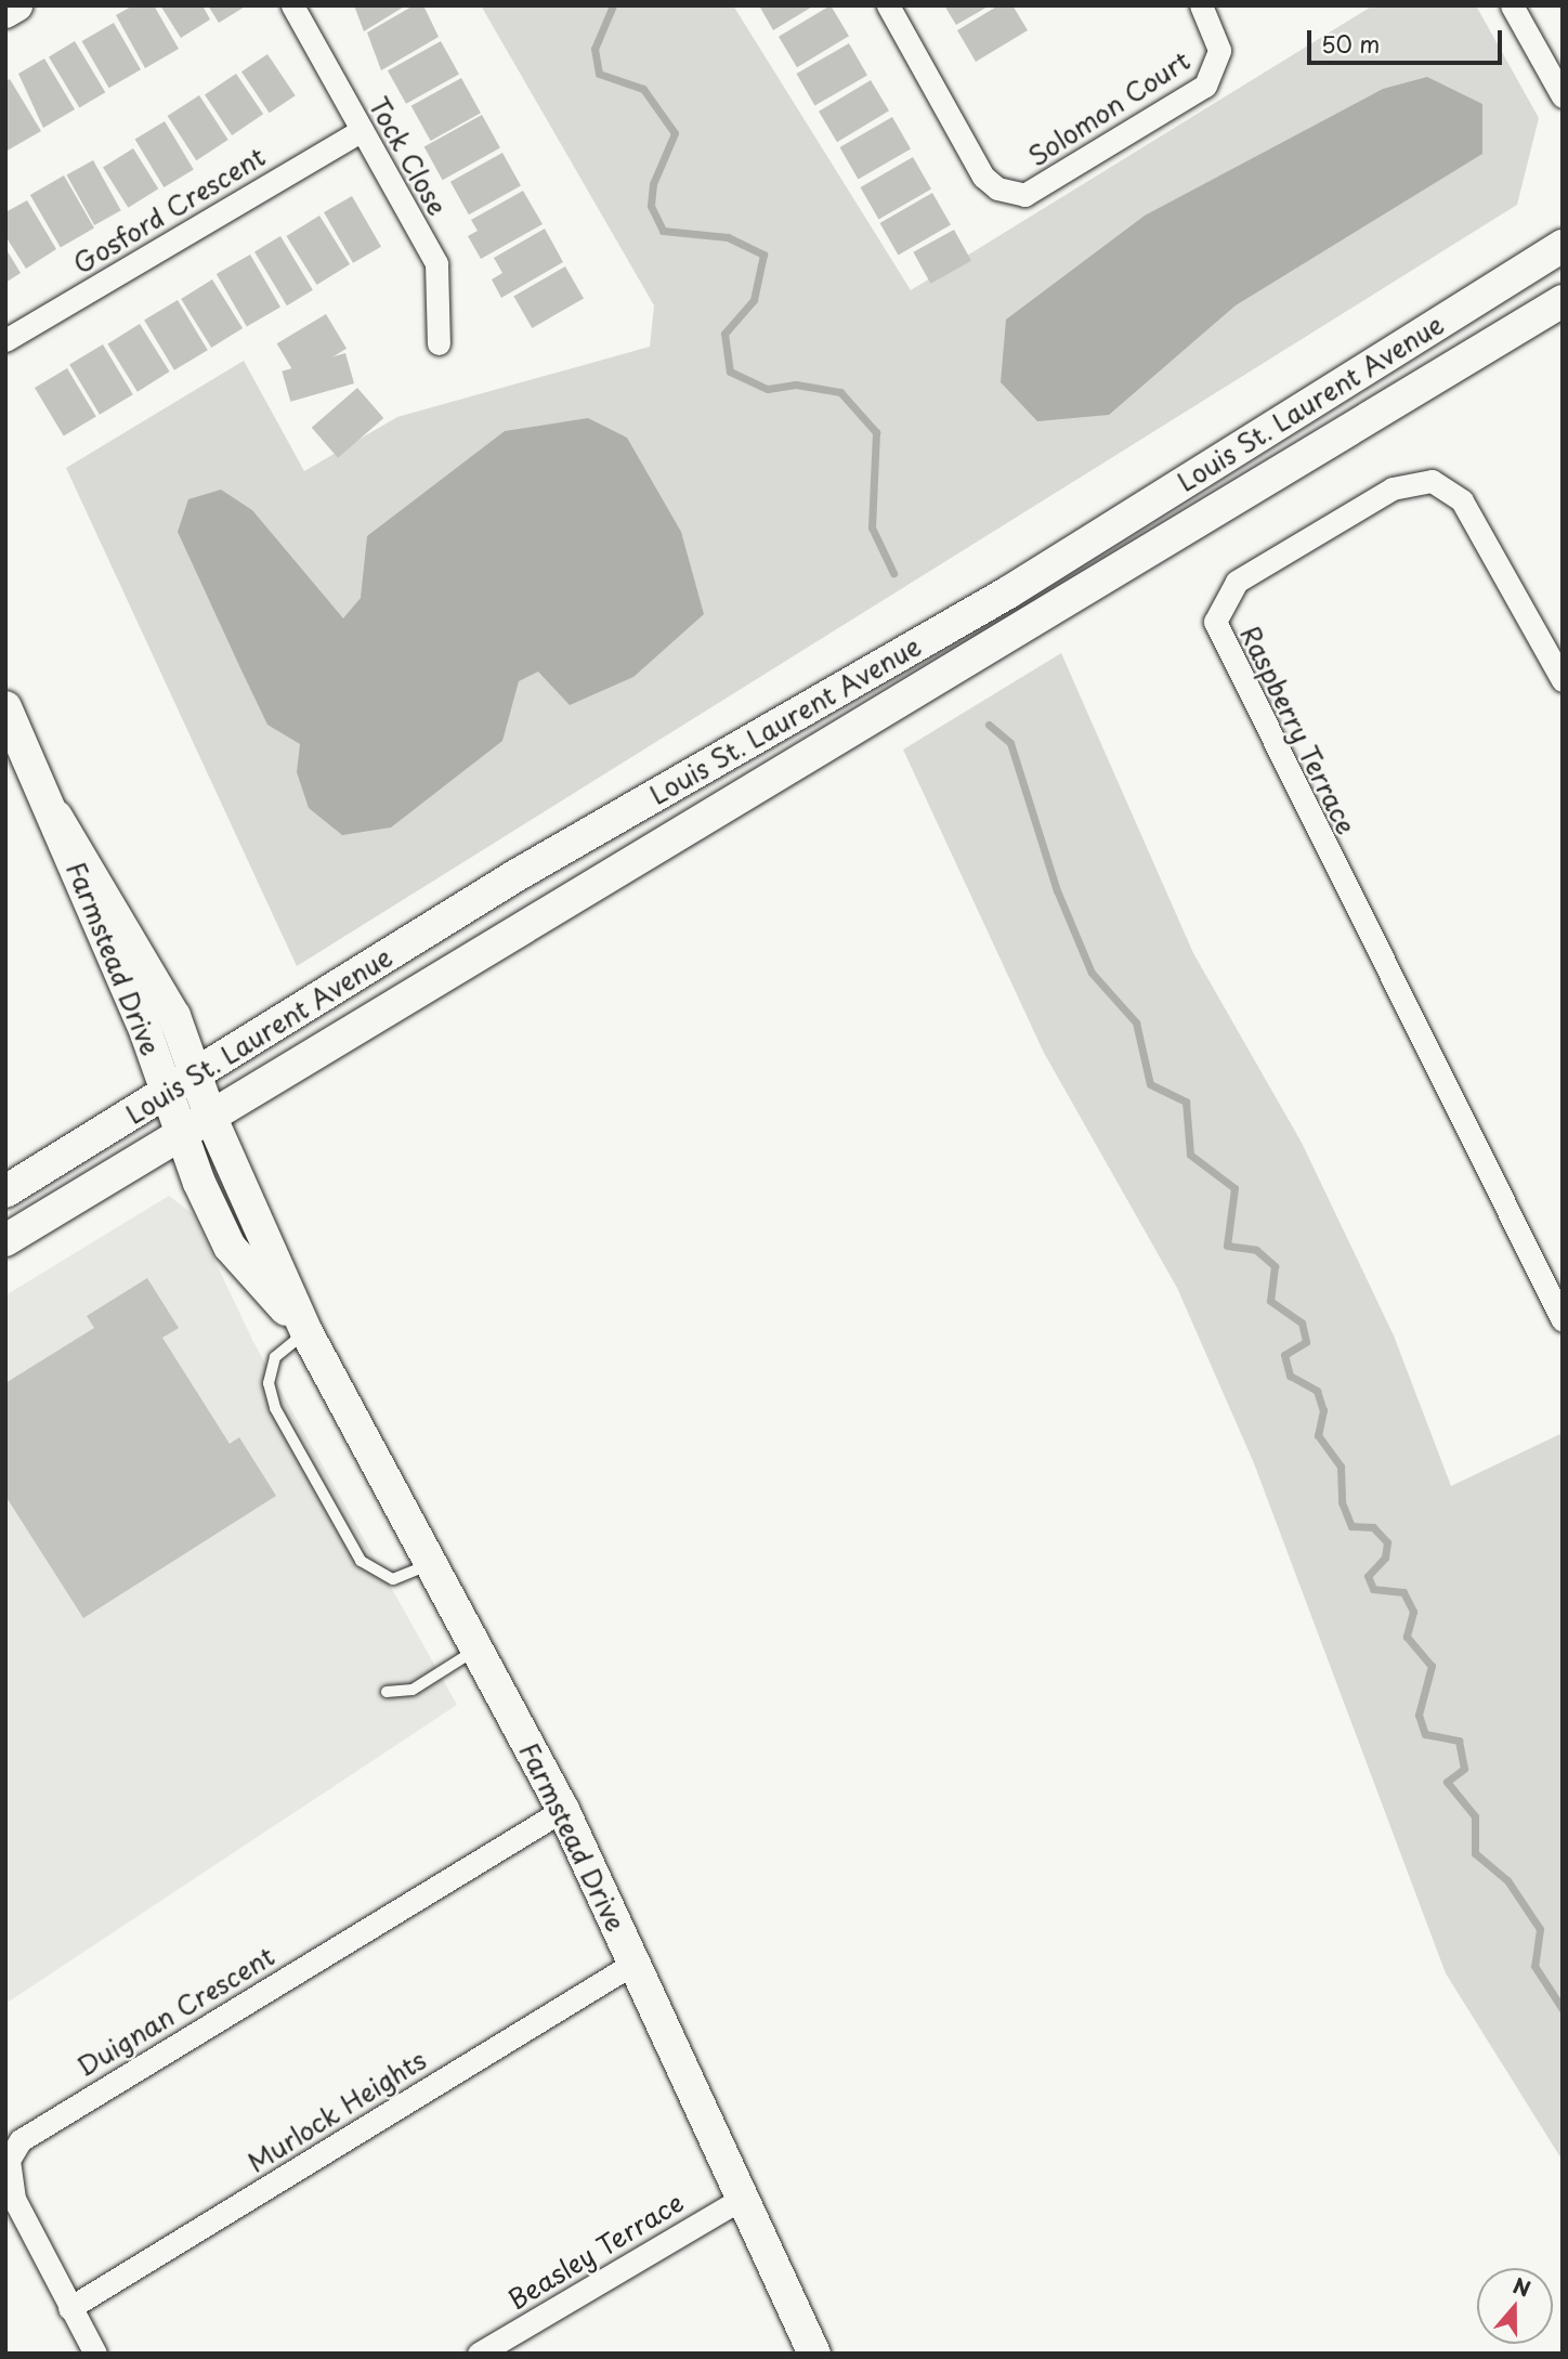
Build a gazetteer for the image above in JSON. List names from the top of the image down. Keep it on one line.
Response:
{"streets":{"main road":["Louis St. Laurent Avenue","Farmstead Drive"],"street":["Solomon Court","Tock Close","Gosford Crescent","Raspberry Terrace","Duignan Crescent","Murlock Heights","Beasley Terrace"]},"crossings":[["Tock Close","Gosford Crescent"],["Louis St. Laurent Avenue","Farmstead Drive"],["Farmstead Drive","Duignan Crescent"],["Farmstead Drive","Murlock Heights"],["Farmstead Drive","Beasley Terrace"],["Duignan Crescent","Murlock Heights"]],"scale_bar":"50 m","north":"top"}
